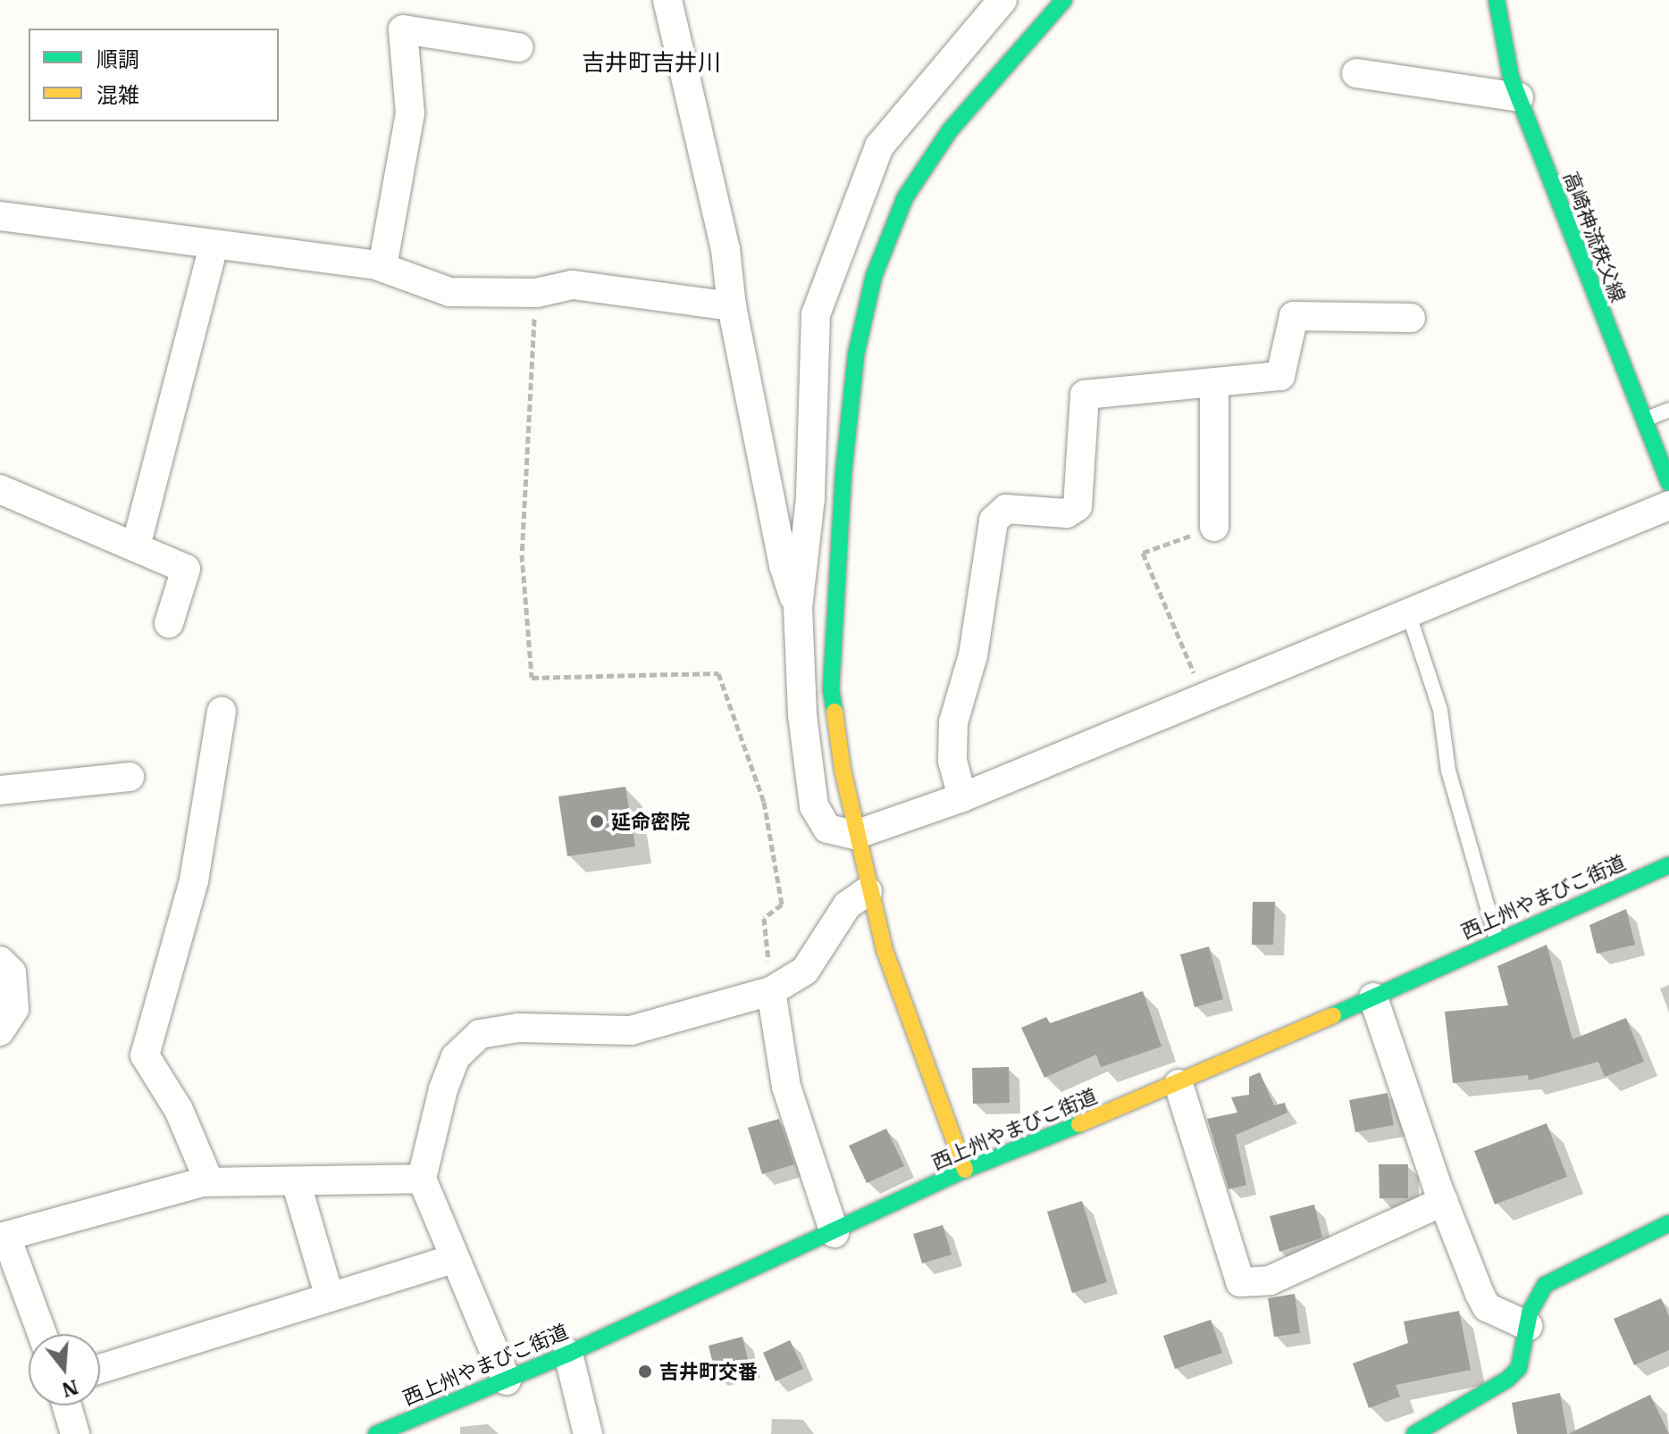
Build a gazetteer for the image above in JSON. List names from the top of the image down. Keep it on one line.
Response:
{"streets":{"main road":["高崎神流秩父線","西上州やまびこ街道"]},"districts":["吉井町吉井川"],"places":["延命密院","吉井町交番"],"legend":["順調","混雑"],"north":"bottom"}
